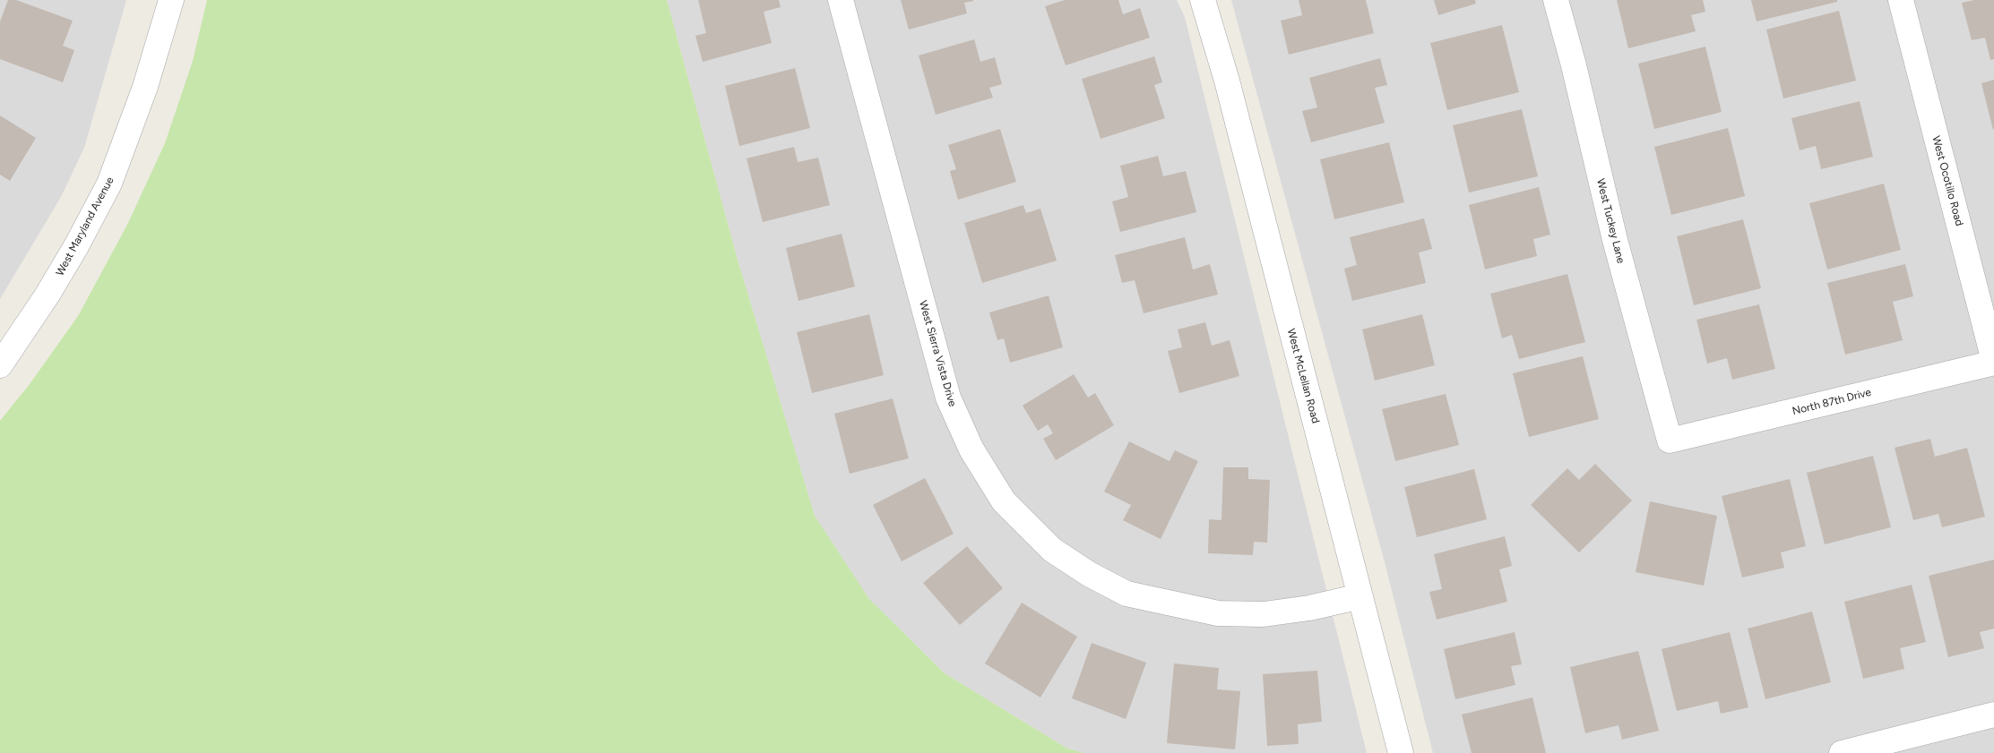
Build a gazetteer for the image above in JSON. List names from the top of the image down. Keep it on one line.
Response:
{"streets":{"street":["West Ocotillo Road","West Tuckey Lane","West Maryland Avenue","West Sierra Vista Drive","West McLellan Road","North 87th Drive"]},"crossings":[["West Ocotillo Road","North 87th Drive"],["West Tuckey Lane","North 87th Drive"],["West Sierra Vista Drive","West McLellan Road"]]}
